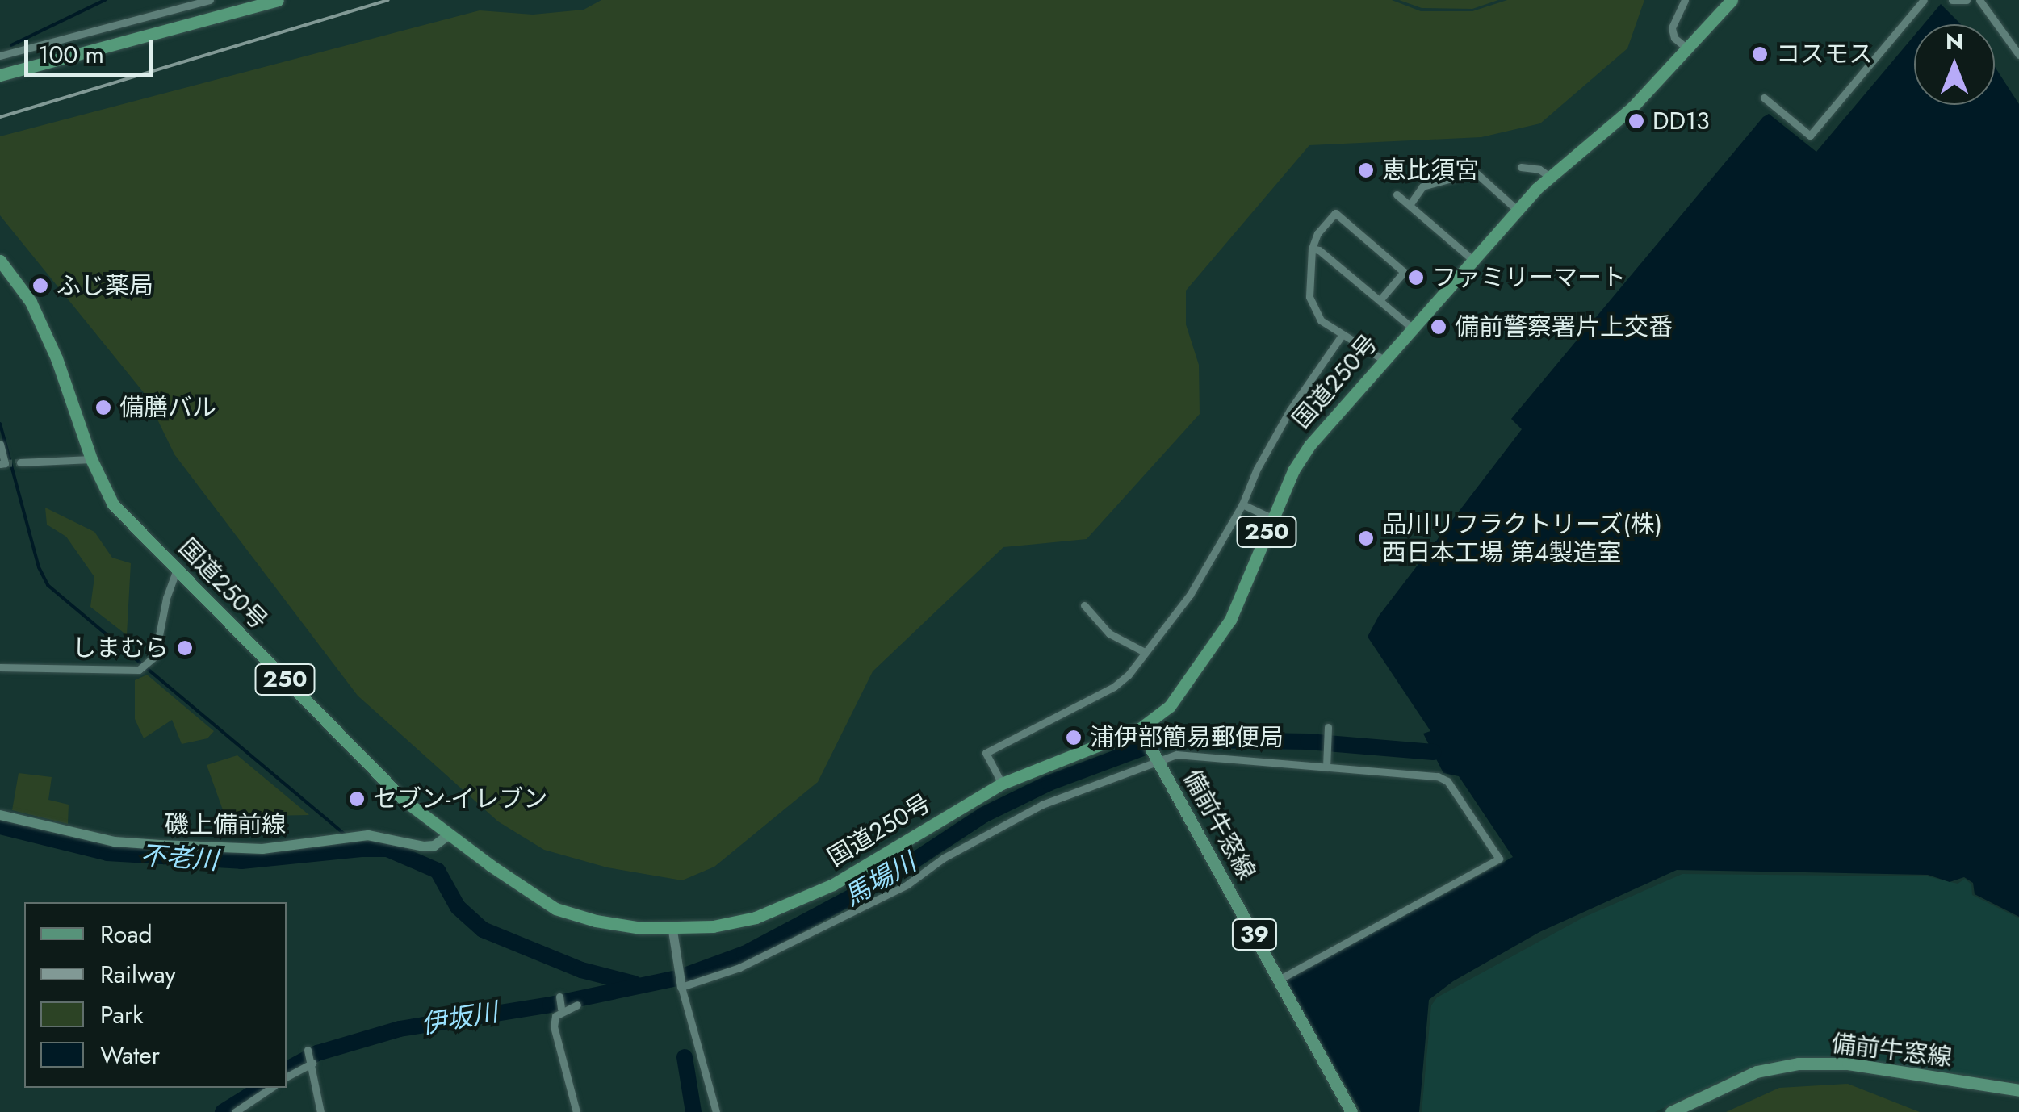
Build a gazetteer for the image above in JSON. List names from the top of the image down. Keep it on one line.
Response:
{"streets":{"highway":["国道250号","250"],"main road":["磯上備前線","備前牛窓線","39"]},"crossings":[["国道250号","磯上備前線"],["国道250号","備前牛窓線"]],"water":["不老川","馬場川","伊坂川"],"places":["コスモス","DD13","恵比須宮","ファミリーマート","ふじ薬局","備前警察署片上交番","備膳バル","品川リフラクトリーズ(株) 西日本工場 第4製造室","しまむら","浦伊部簡易郵便局","セブン-イレブン"],"legend":["Road","Railway","Park","Water"],"scale_bar":"100 m","north":"top"}
